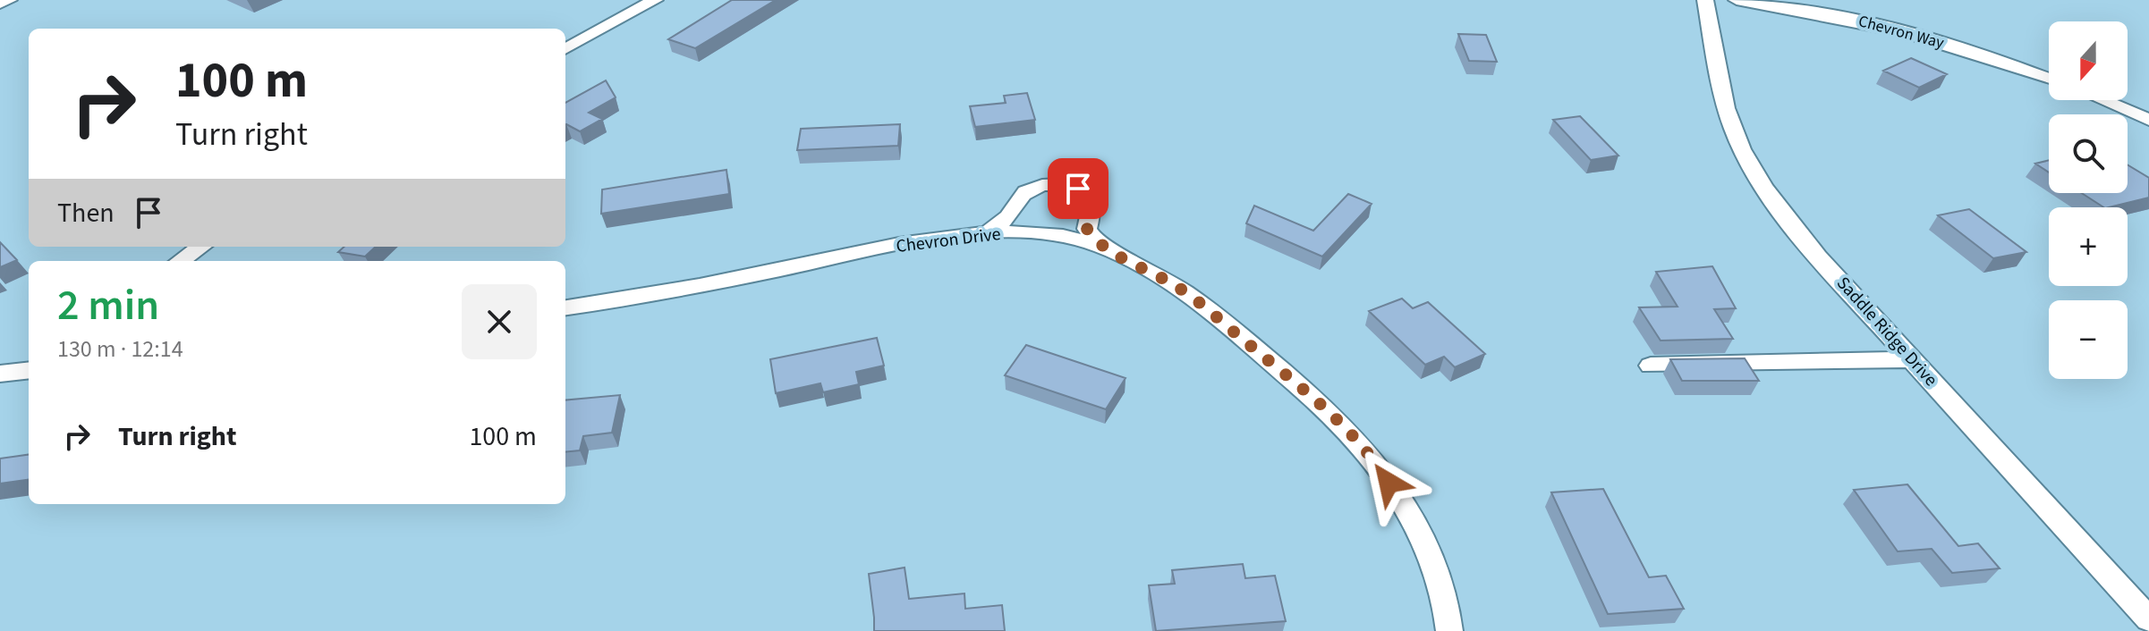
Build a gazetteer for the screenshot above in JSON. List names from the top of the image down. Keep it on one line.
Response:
{"streets":{"street":["Chevron Way","Chevron Drive","Saddle Ridge Drive"]},"north":"bottom","page":{"map_buttons":["+","−"],"turn":["100 m","Turn right"],"then":"Then","heading":["2 min","130 m · 12:14"],"list":[{"name":"Turn right","value":"100 m"}]}}
